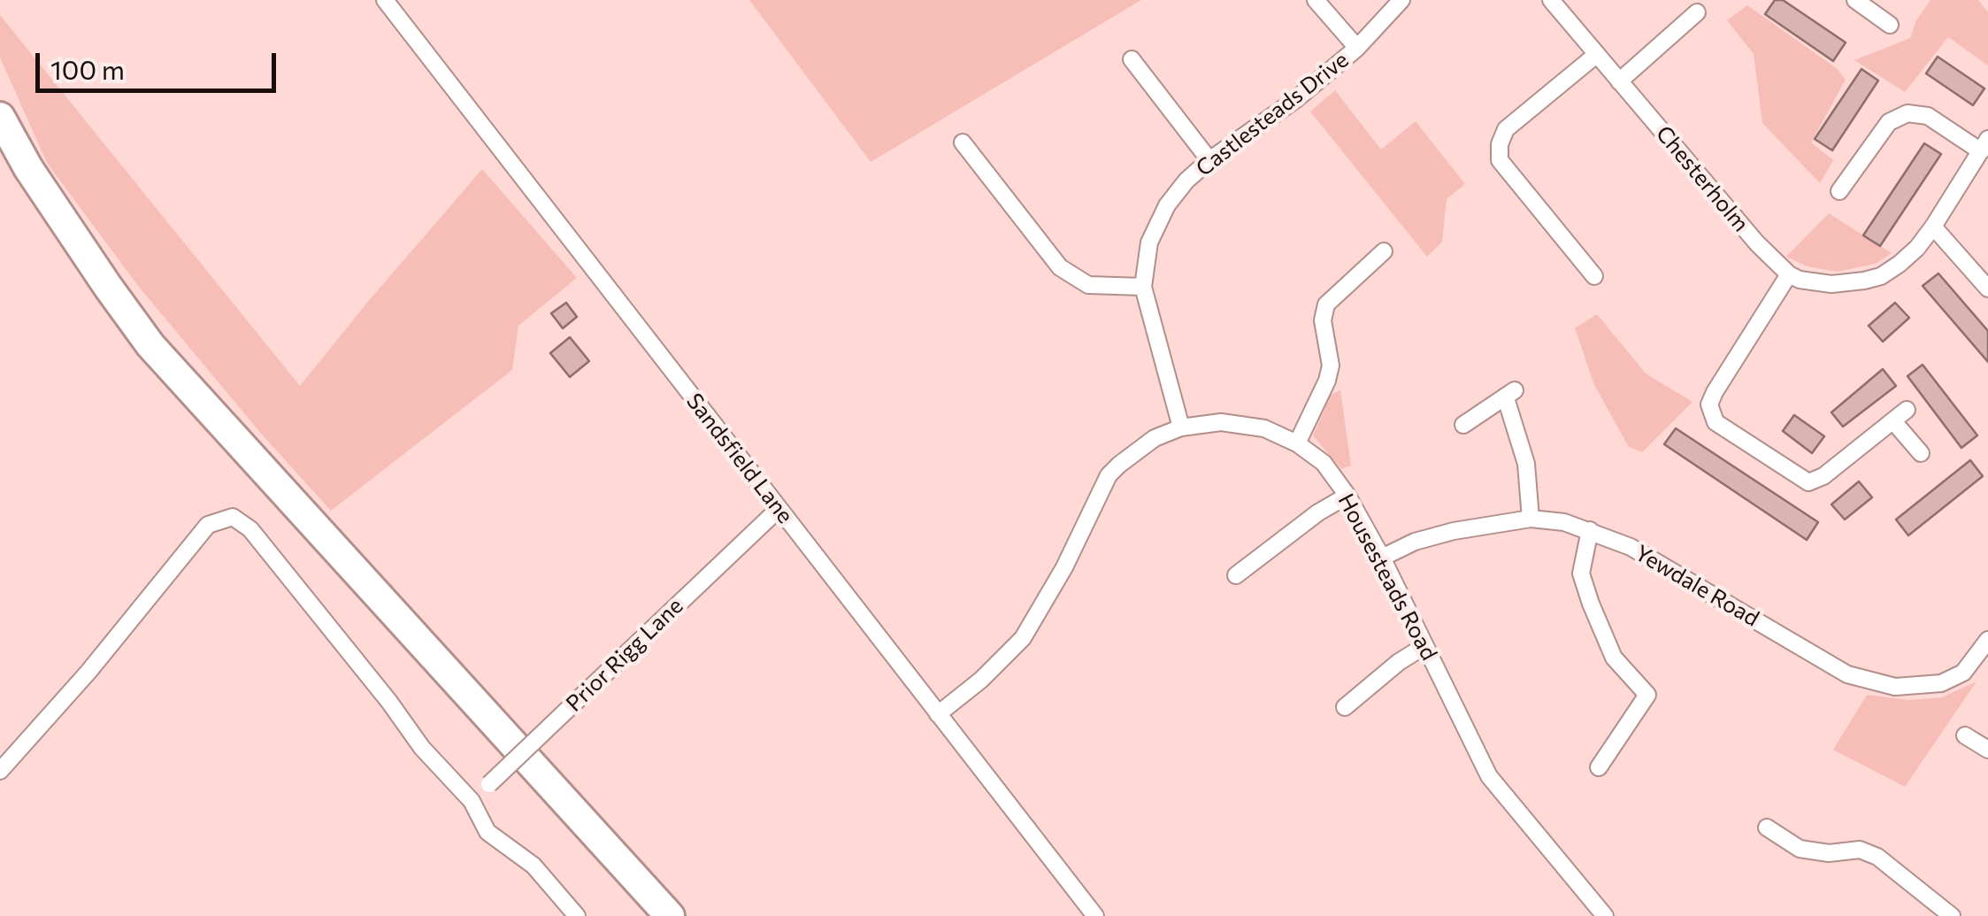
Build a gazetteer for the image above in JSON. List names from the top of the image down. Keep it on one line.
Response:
{"streets":{"street":["Castlesteads Drive","Chesterholm","Sandsfield Lane","Housesteads Road","Yewdale Road","Prior Rigg Lane"]},"crossings":[["Castlesteads Drive","Housesteads Road"],["Sandsfield Lane","Housesteads Road"],["Sandsfield Lane","Prior Rigg Lane"],["Housesteads Road","Yewdale Road"]],"scale_bar":"100 m"}
